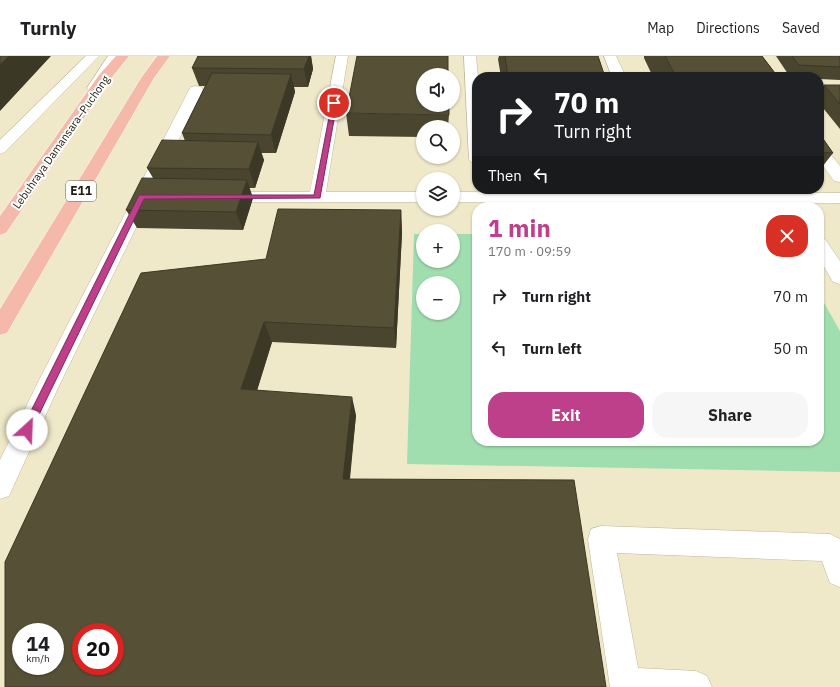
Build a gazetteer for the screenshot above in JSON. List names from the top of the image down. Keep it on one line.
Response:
{"streets":{"highway":["Lebuhraya Damansara–Puchong","E11"]},"page":{"header":"Turnly","nav":["Map","Directions","Saved"],"map_buttons":["+","−"],"turn":["70 m","Turn right"],"then":"Then","heading":["1 min","170 m · 09:59"],"list":[{"name":"Turn right","value":"70 m"},{"name":"Turn left","value":"50 m"}],"buttons":["Exit","Share"],"speed":"14 km/h","limit":"20"}}
